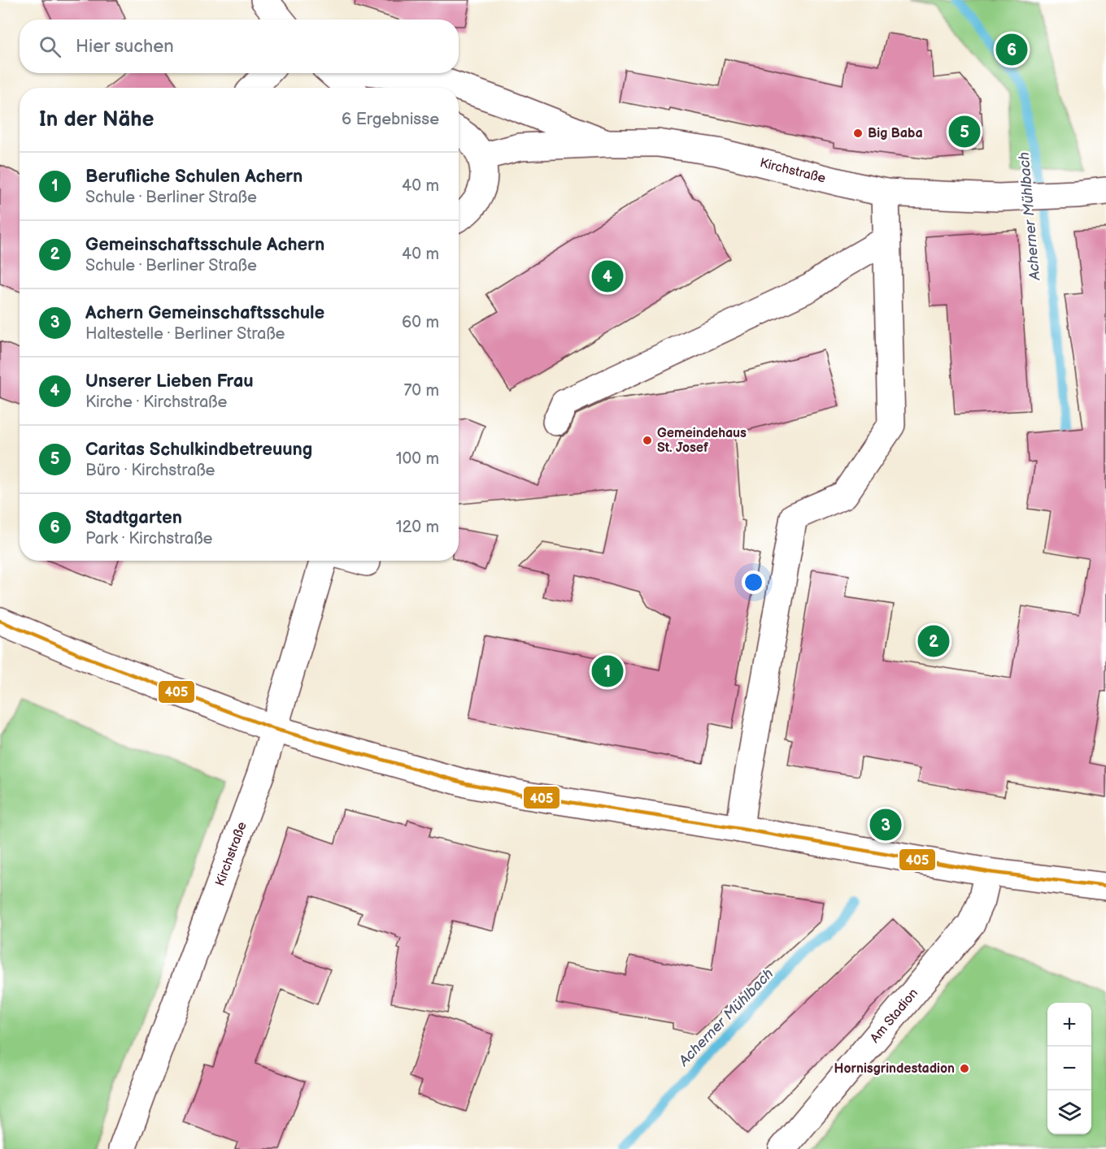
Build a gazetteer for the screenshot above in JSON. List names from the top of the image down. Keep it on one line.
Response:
{"streets":{"street":["Kirchstraße","Am Stadion"]},"water":["Acherner Mühlbach"],"places":["Big Baba","Gemeindehaus St. Josef","Hornisgrindestadion"],"lines":["transit line 405"],"page":{"search":"Hier suchen","pins":["6","5","4","2","1","3"],"heading":["In der Nähe","6 Ergebnisse"],"list":[{"mark":"1","name":"Berufliche Schulen Achern","note":"Schule · Berliner Straße","value":"40 m"},{"mark":"2","name":"Gemeinschaftsschule Achern","note":"Schule · Berliner Straße","value":"40 m"},{"mark":"3","name":"Achern Gemeinschaftsschule","note":"Haltestelle · Berliner Straße","value":"60 m"},{"mark":"4","name":"Unserer Lieben Frau","note":"Kirche · Kirchstraße","value":"70 m"},{"mark":"5","name":"Caritas Schulkindbetreuung","note":"Büro · Kirchstraße","value":"100 m"},{"mark":"6","name":"Stadtgarten","note":"Park · Kirchstraße","value":"120 m"}],"map_buttons":["+","−"]}}
